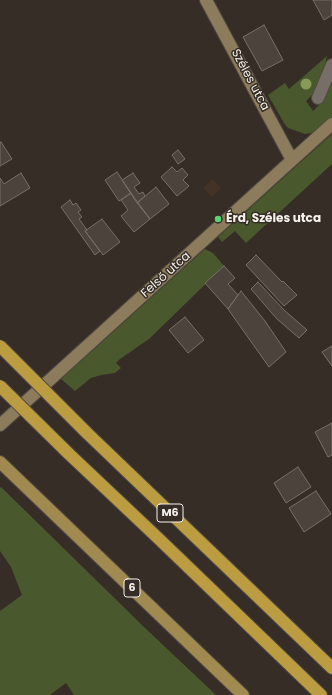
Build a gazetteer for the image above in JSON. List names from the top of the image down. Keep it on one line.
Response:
{"streets":{"highway":["M6"],"main road":["6"],"street":["Széles utca","Felső utca"]},"crossings":[["Széles utca","Felső utca"]],"places":["Érd, Széles utca"]}
